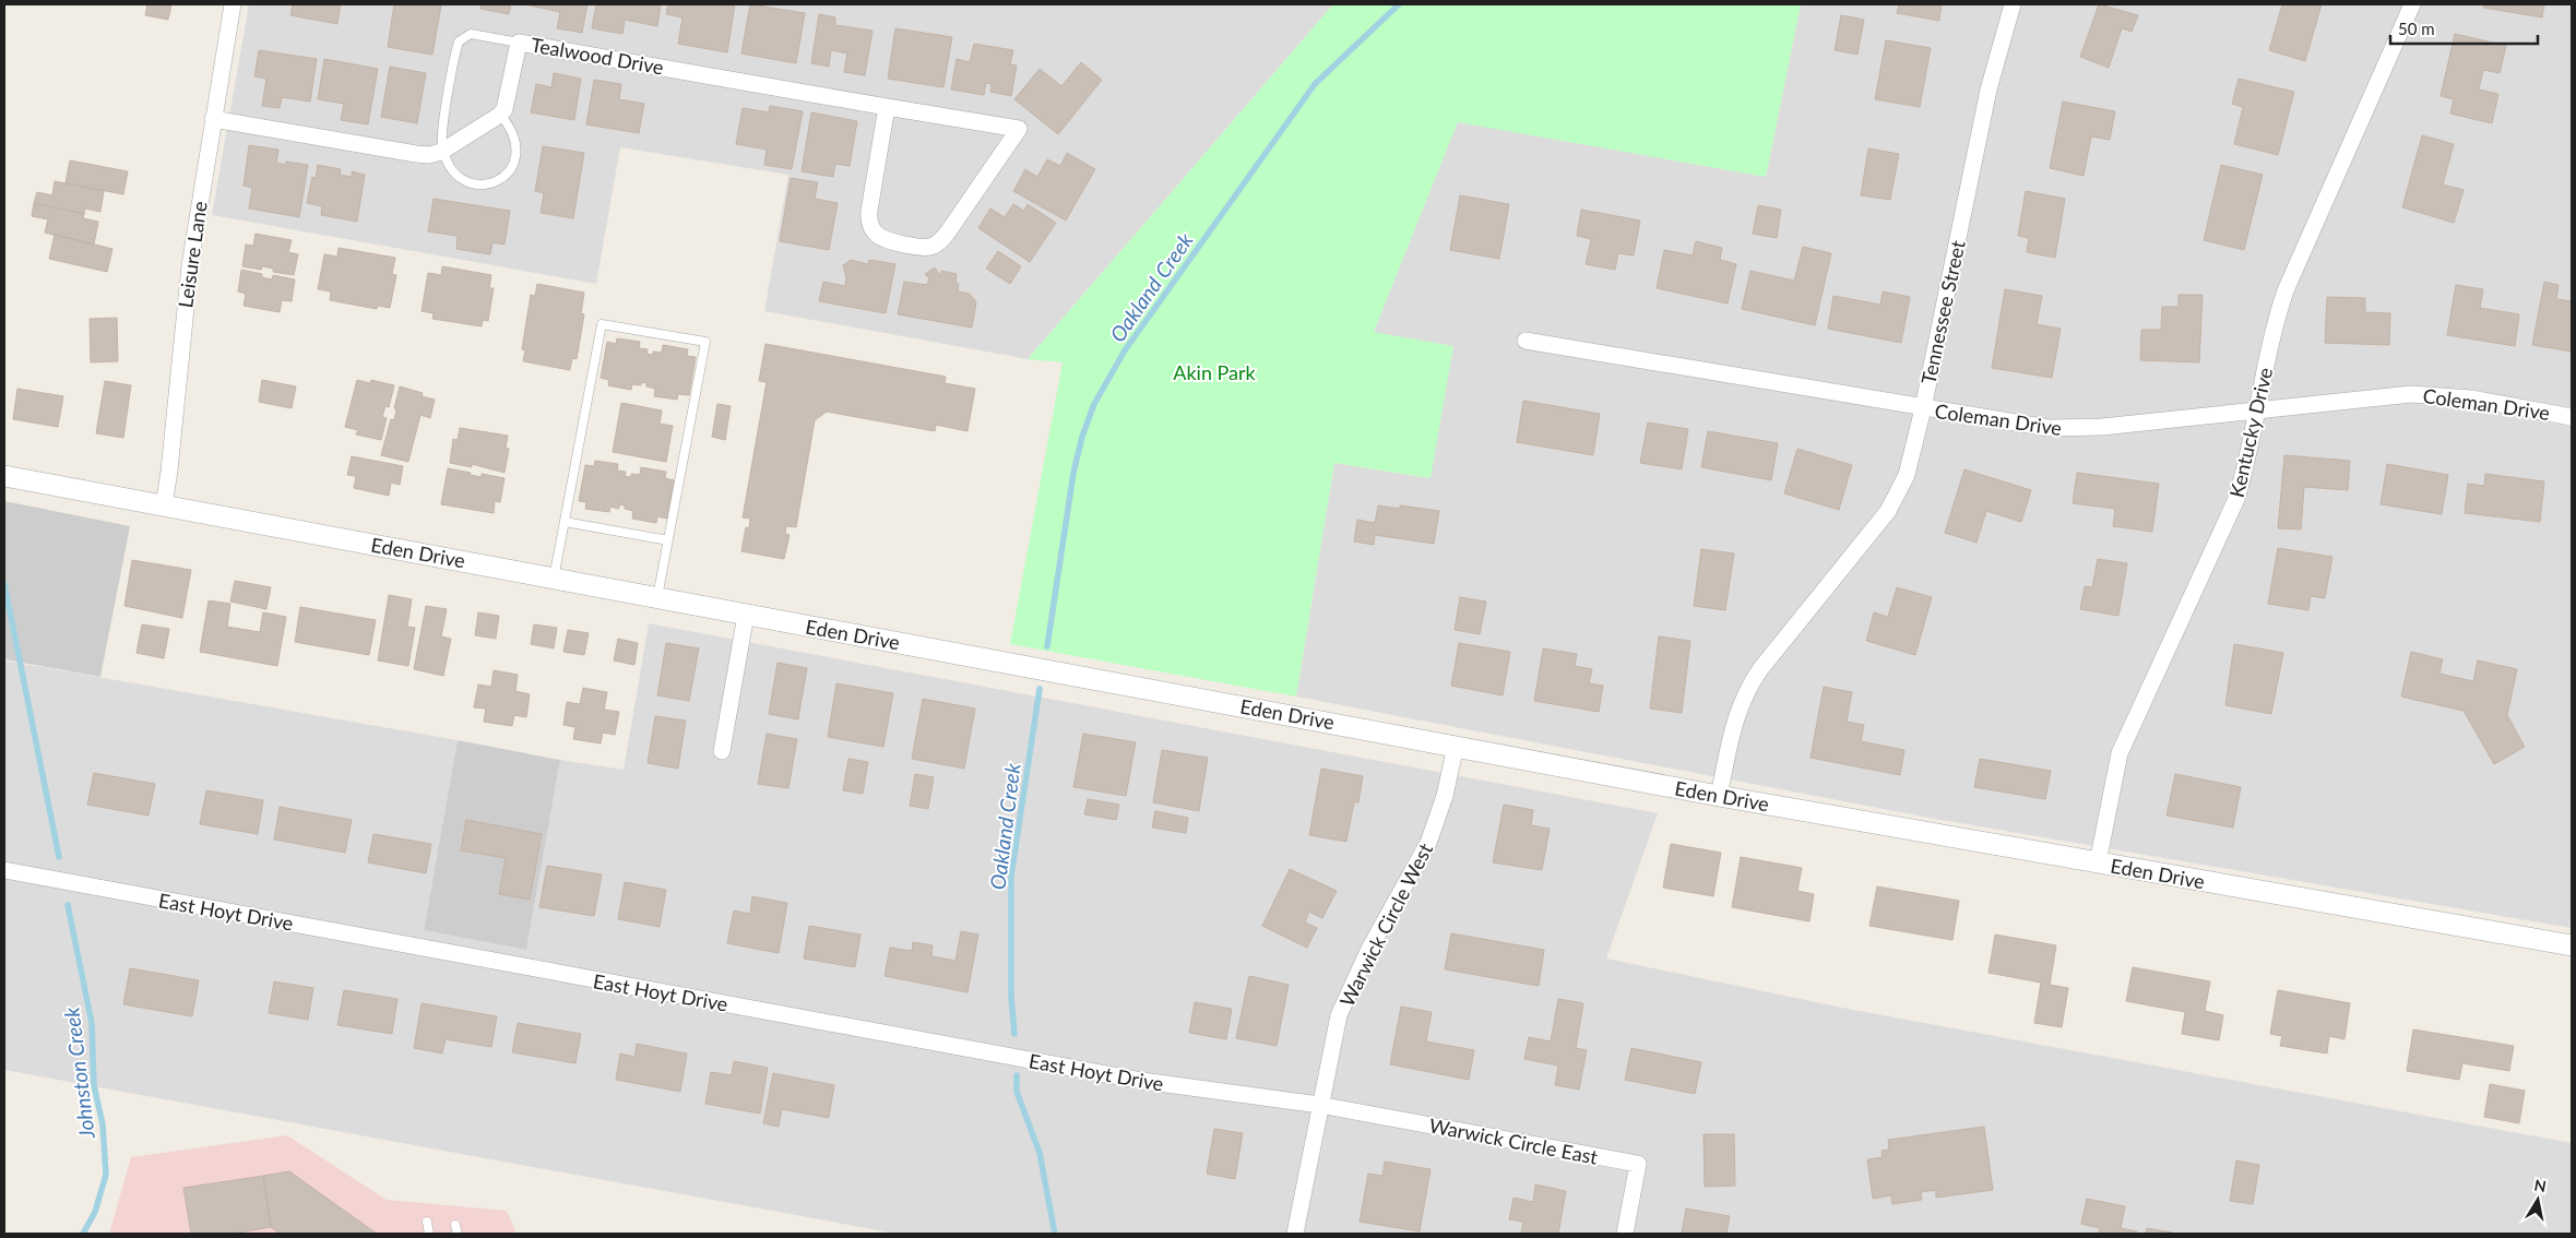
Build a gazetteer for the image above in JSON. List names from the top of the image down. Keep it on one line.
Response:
{"streets":{"street":["Tealwood Drive","Leisure Lane","Tennessee Street","Coleman Drive","Kentucky Drive","Eden Drive","East Hoyt Drive","Warwick Circle West","Warwick Circle East"]},"crossings":[["Leisure Lane","Eden Drive"],["Tennessee Street","Coleman Drive"],["Tennessee Street","Eden Drive"],["Coleman Drive","Kentucky Drive"],["Kentucky Drive","Eden Drive"],["Eden Drive","Warwick Circle West"],["East Hoyt Drive","Warwick Circle West"],["East Hoyt Drive","Warwick Circle East"],["Warwick Circle West","Warwick Circle East"]],"water":["Oakland Creek","Johnston Creek"],"parks":["Akin Park"],"scale_bar":"50 m","north":"top"}
